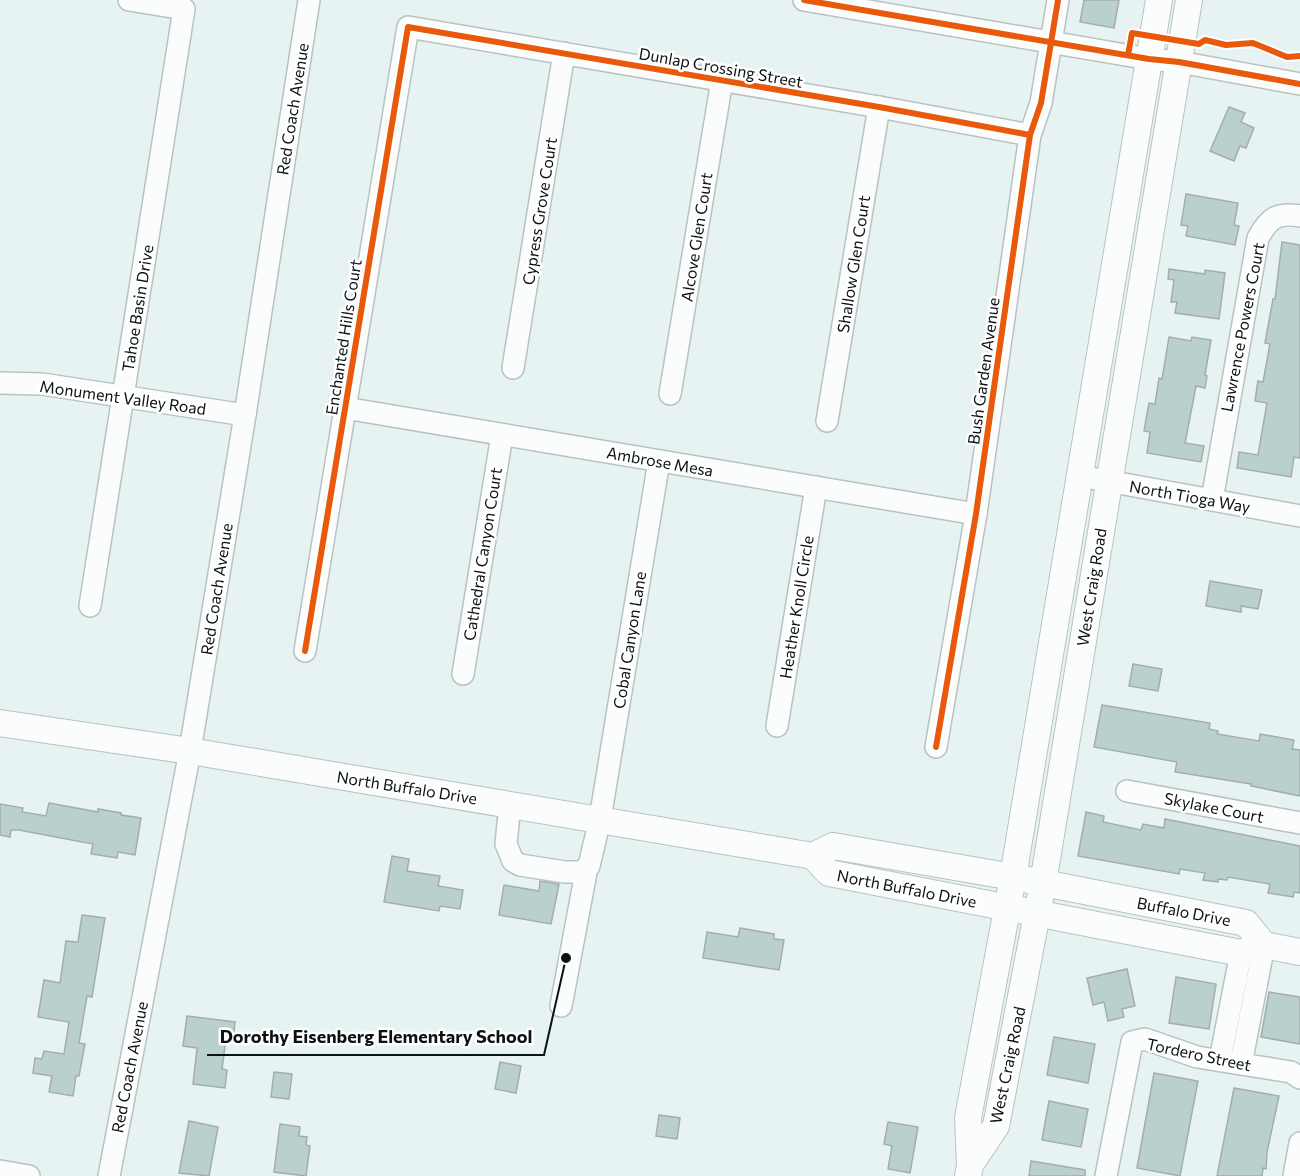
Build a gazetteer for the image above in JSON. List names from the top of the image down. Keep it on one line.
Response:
{"streets":{"main road":["West Craig Road","North Buffalo Drive","Buffalo Drive"],"street":["Dunlap Crossing Street","Red Coach Avenue","Cypress Grove Court","Alcove Glen Court","Shallow Glen Court","Tahoe Basin Drive","Lawrence Powers Court","Enchanted Hills Court","Bush Garden Avenue","Monument Valley Road","Ambrose Mesa","North Tioga Way","Cathedral Canyon Court","Heather Knoll Circle","Cobal Canyon Lane","Skylake Court","Tordero Street"]},"crossings":[["Dunlap Crossing Street","Cypress Grove Court"],["Dunlap Crossing Street","Alcove Glen Court"],["Dunlap Crossing Street","Shallow Glen Court"],["Dunlap Crossing Street","Enchanted Hills Court"],["Dunlap Crossing Street","Bush Garden Avenue"],["Red Coach Avenue","Monument Valley Road"],["Red Coach Avenue","North Buffalo Drive"],["Tahoe Basin Drive","Monument Valley Road"],["Lawrence Powers Court","North Tioga Way"],["Enchanted Hills Court","Ambrose Mesa"],["Bush Garden Avenue","Ambrose Mesa"],["Ambrose Mesa","Cathedral Canyon Court"],["Ambrose Mesa","Heather Knoll Circle"],["Ambrose Mesa","Cobal Canyon Lane"],["North Tioga Way","West Craig Road"],["West Craig Road","North Buffalo Drive"],["West Craig Road","Buffalo Drive"],["Cobal Canyon Lane","North Buffalo Drive"],["North Buffalo Drive","Buffalo Drive"]],"places":["Dorothy Eisenberg Elementary School"]}
